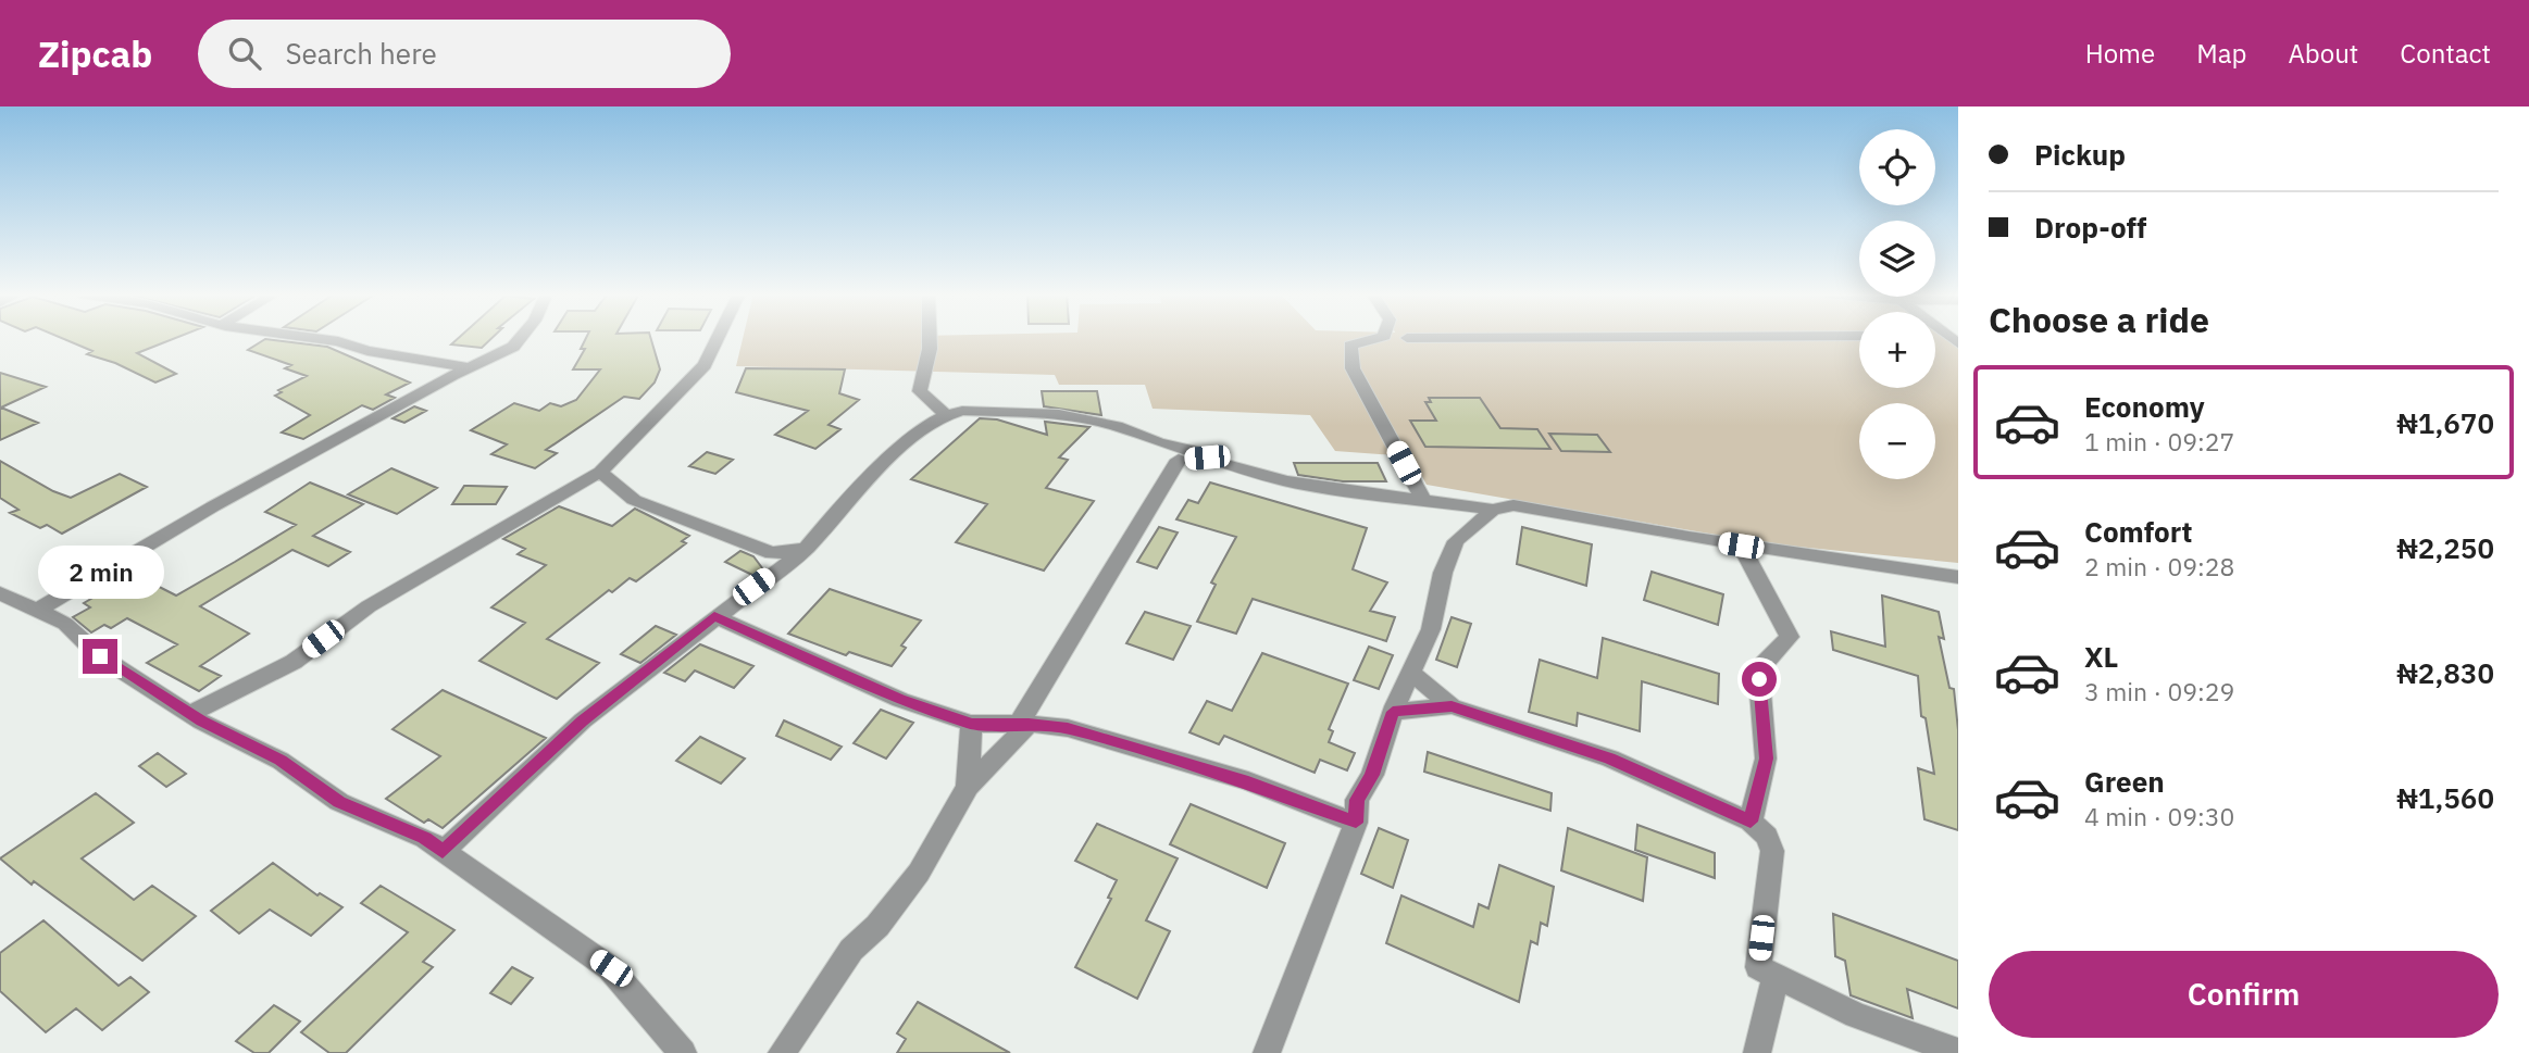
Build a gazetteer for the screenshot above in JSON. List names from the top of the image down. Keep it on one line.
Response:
{"page":{"header":"Zipcab","search":"Search here","nav":["Home","Map","About","Contact"],"banner":["Pickup","Drop-off"],"map_buttons":["+","−"],"heading":"Choose a ride","list":[{"name":"Economy","note":"1 min · 09:27","value":"₦1,670"},{"name":"Comfort","note":"2 min · 09:28","value":"₦2,250"},{"name":"XL","note":"3 min · 09:29","value":"₦2,830"},{"name":"Green","note":"4 min · 09:30","value":"₦1,560"}],"bubble":"2 min","buttons":"Confirm"}}
